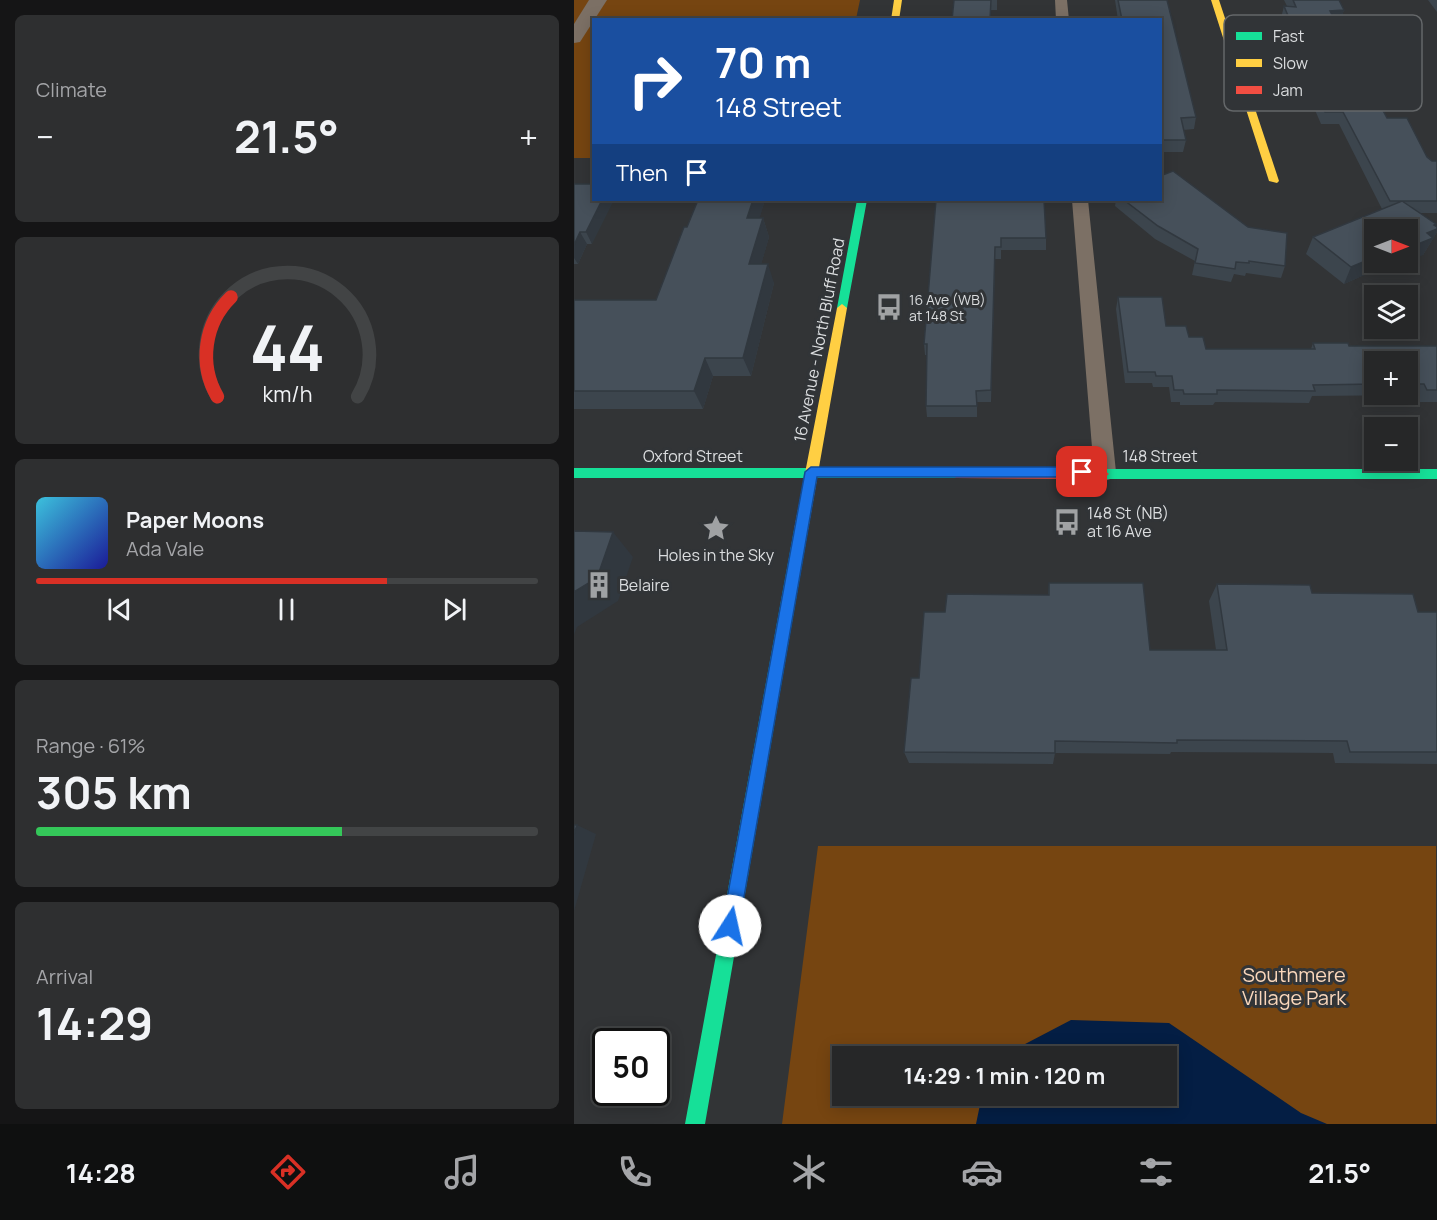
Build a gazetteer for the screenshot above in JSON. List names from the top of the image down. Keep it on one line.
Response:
{"streets":{"main road":["16 Avenue - North Bluff Road","Oxford Street","148 Street"]},"crossings":[["16 Avenue - North Bluff Road","Oxford Street"],["16 Avenue - North Bluff Road","148 Street"],["Oxford Street","148 Street"]],"parks":["Southmere Village Park"],"places":{"bus stop":["16 Ave (WB) at 148 St","148 St (NB) at 16 Ave"],"place":["Holes in the Sky"],"building":["Belaire"]},"legend":["Fast","Slow","Jam"],"north":"right","page":{"tile":["Climate",["Range · 61%","305 km"],["Arrival","14:29"]],"turn":["70 m","148 Street"],"heat":["−","21.5°","+"],"then":"Then","map_buttons":["+","−"],"song":["Paper Moons","Ada Vale"],"limit":"50","trip":"14:29 · 1 min · 120 m","tabs":["14:28","21.5°"],"gauge":["44","km/h"]}}
